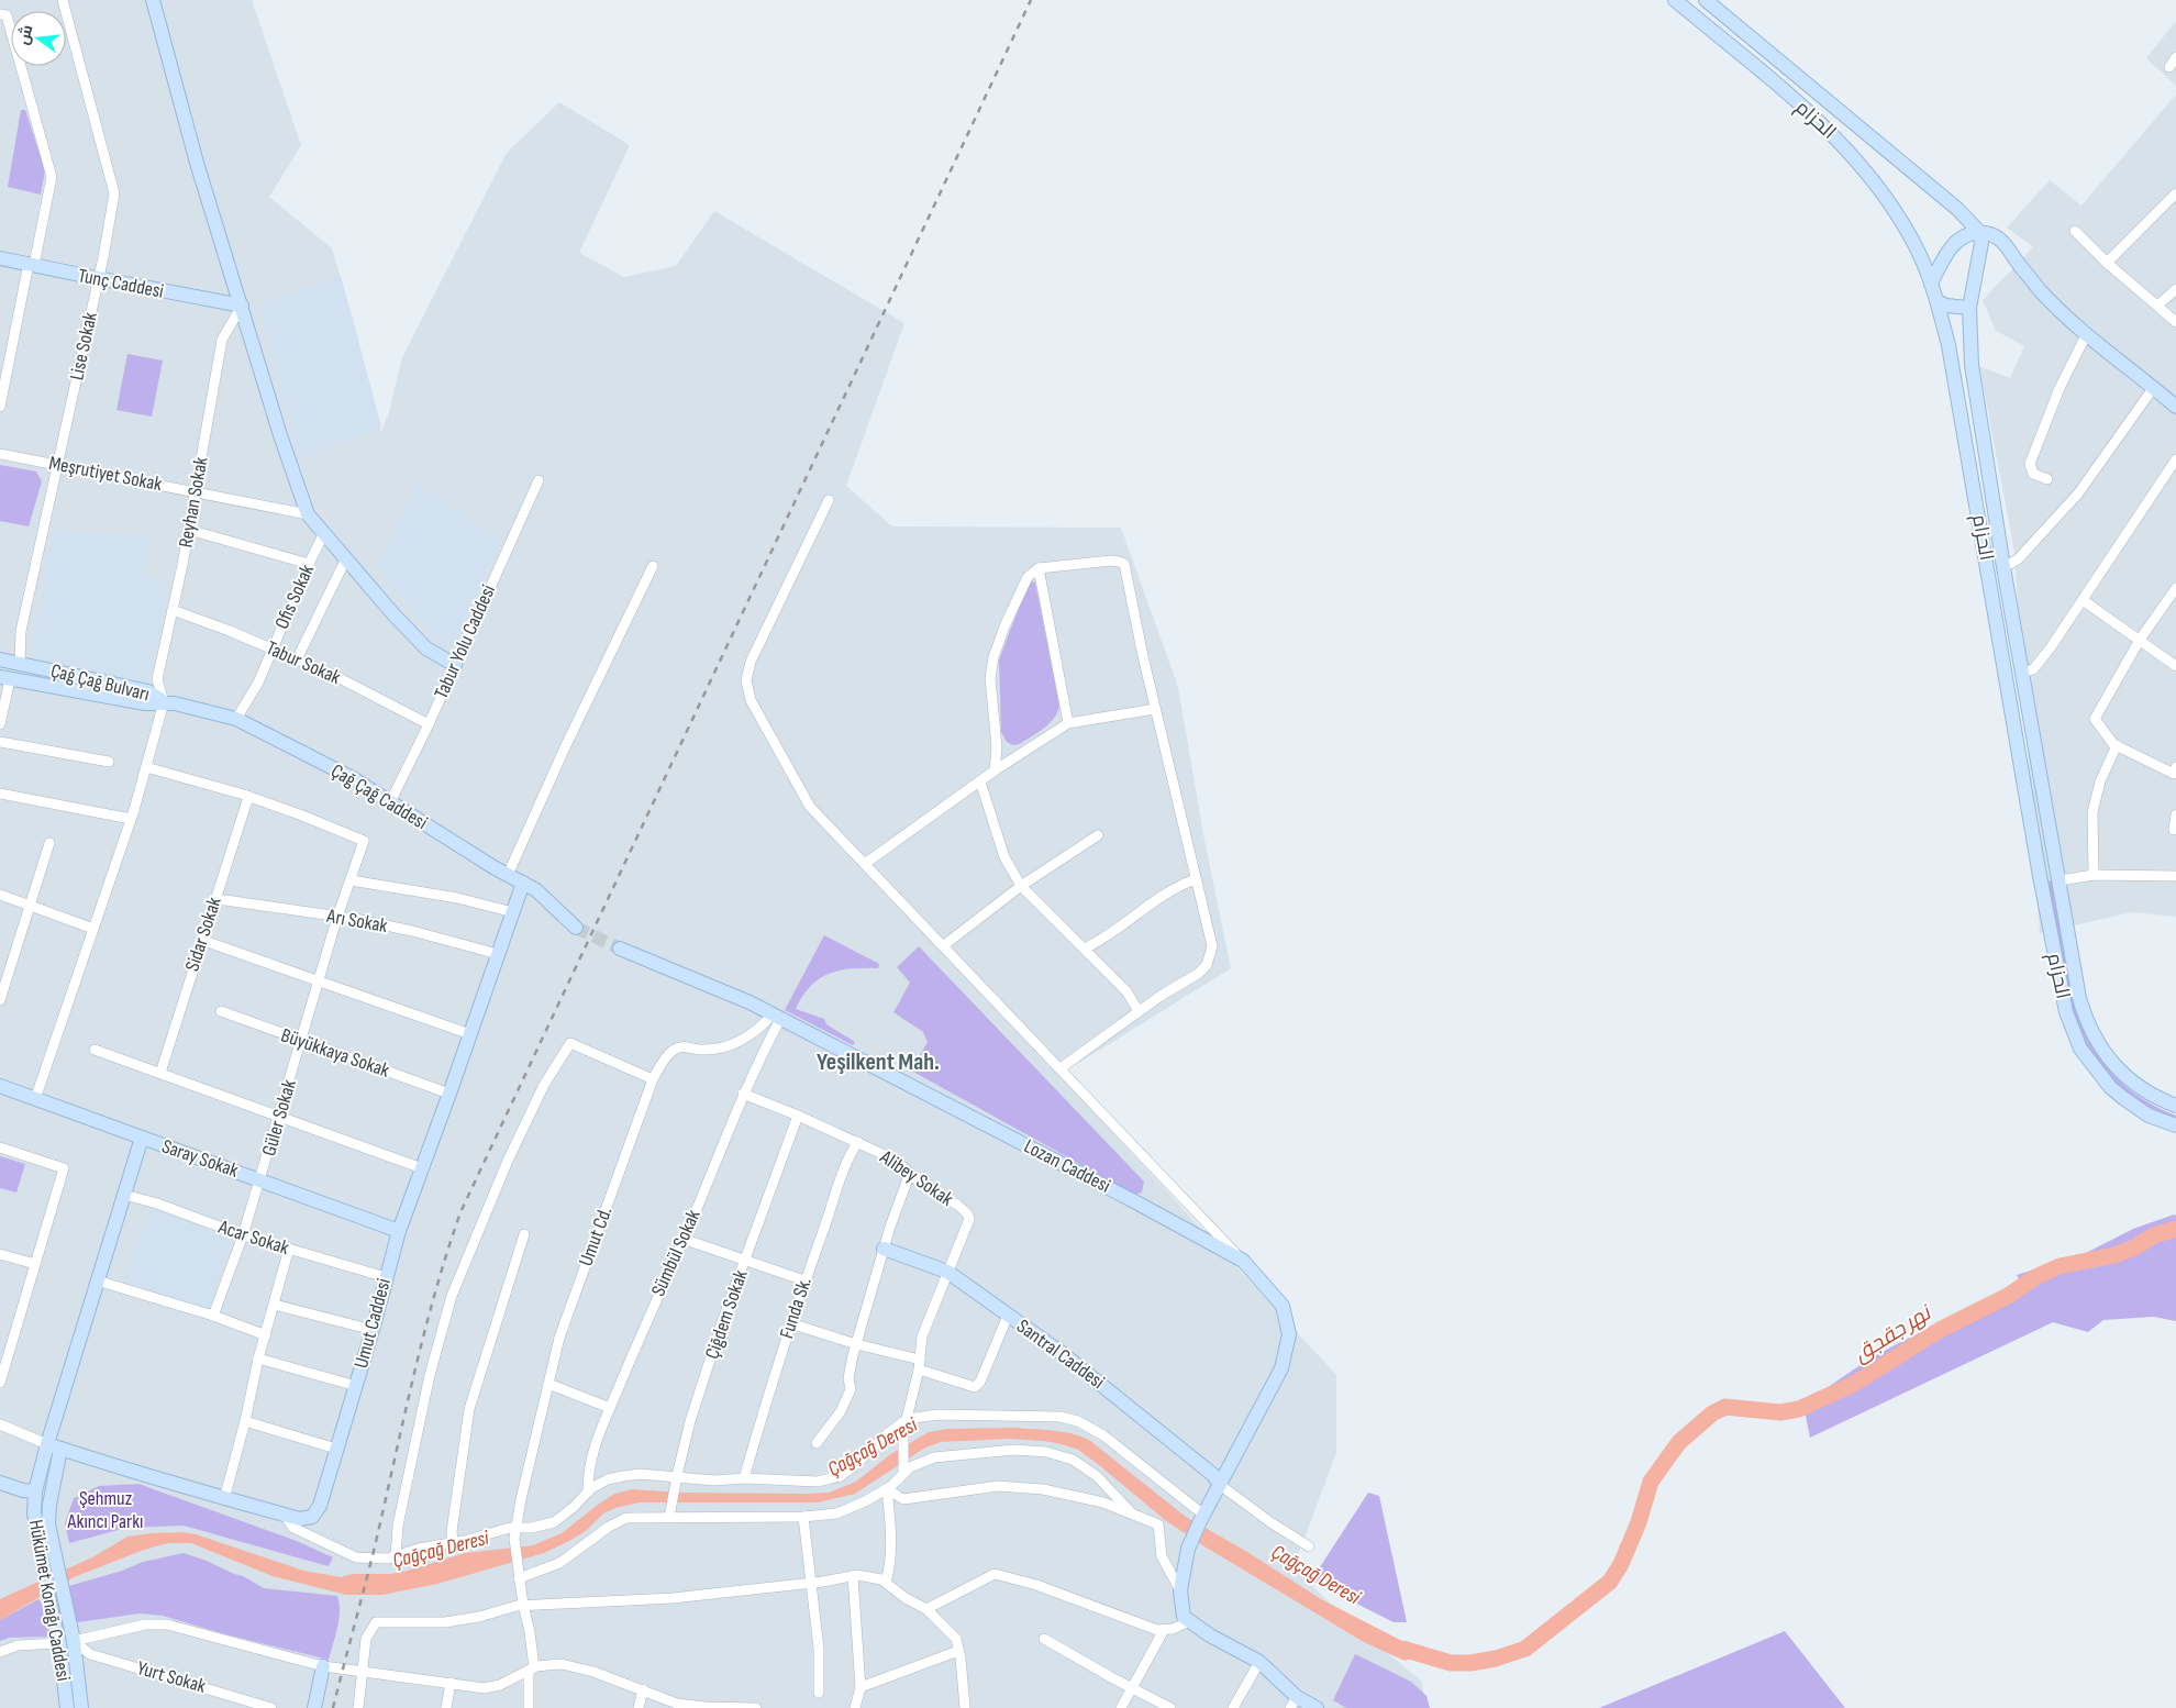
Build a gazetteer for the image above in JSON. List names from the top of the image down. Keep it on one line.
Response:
{"streets":{"main road":["الحزام","Tunç Caddesi","Çağ Çağ Bulvarı","Çağ Çağ Caddesi","Saray Sokak","Lozan Caddesi","Umut Caddesi","Santral Caddesi","Hükümet Konağı Caddesi"],"street":["Lise Sokak","Meşrutiyet Sokak","Reyhan Sokak","Ofis Sokak","Tabur Yolu Caddesi","Tabur Sokak","Arı Sokak","Sidar Sokak","Büyükkaya Sokak","Güler Sokak","Alibey Sokak","Umut Cd.","Acar Sokak","Sümbül Sokak","Funda Sk.","Çiğdem Sokak","Yurt Sokak"]},"crossings":[["Tunç Caddesi","Lise Sokak"],["Tunç Caddesi","Reyhan Sokak"],["Lise Sokak","Meşrutiyet Sokak"],["Lise Sokak","Çağ Çağ Bulvarı"],["Meşrutiyet Sokak","Reyhan Sokak"],["Reyhan Sokak","Tabur Sokak"],["Reyhan Sokak","Çağ Çağ Bulvarı"],["Reyhan Sokak","Çağ Çağ Caddesi"],["Ofis Sokak","Tabur Sokak"],["Ofis Sokak","Çağ Çağ Caddesi"],["Tabur Yolu Caddesi","Tabur Sokak"],["Tabur Yolu Caddesi","Çağ Çağ Caddesi"],["Çağ Çağ Bulvarı","Çağ Çağ Caddesi"],["Çağ Çağ Caddesi","Umut Caddesi"],["Arı Sokak","Sidar Sokak"],["Arı Sokak","Güler Sokak"],["Arı Sokak","Umut Caddesi"],["Sidar Sokak","Güler Sokak"],["Büyükkaya Sokak","Güler Sokak"],["Büyükkaya Sokak","Umut Caddesi"],["Güler Sokak","Saray Sokak"],["Güler Sokak","Acar Sokak"],["Saray Sokak","Umut Caddesi"],["Lozan Caddesi","Umut Cd."],["Lozan Caddesi","Sümbül Sokak"],["Lozan Caddesi","Santral Caddesi"],["Alibey Sokak","Sümbül Sokak"],["Alibey Sokak","Funda Sk."],["Alibey Sokak","Çiğdem Sokak"],["Alibey Sokak","Santral Caddesi"],["Umut Cd.","Sümbül Sokak"],["Acar Sokak","Umut Caddesi"],["Umut Caddesi","Hükümet Konağı Caddesi"],["Hükümet Konağı Caddesi","Yurt Sokak"]],"districts":["Yeşilkent Mah."],"water":["نهر جقجق","Çağçağ Deresi"],"parks":["Şehmuz Akıncı Parkı"],"north":"left"}
